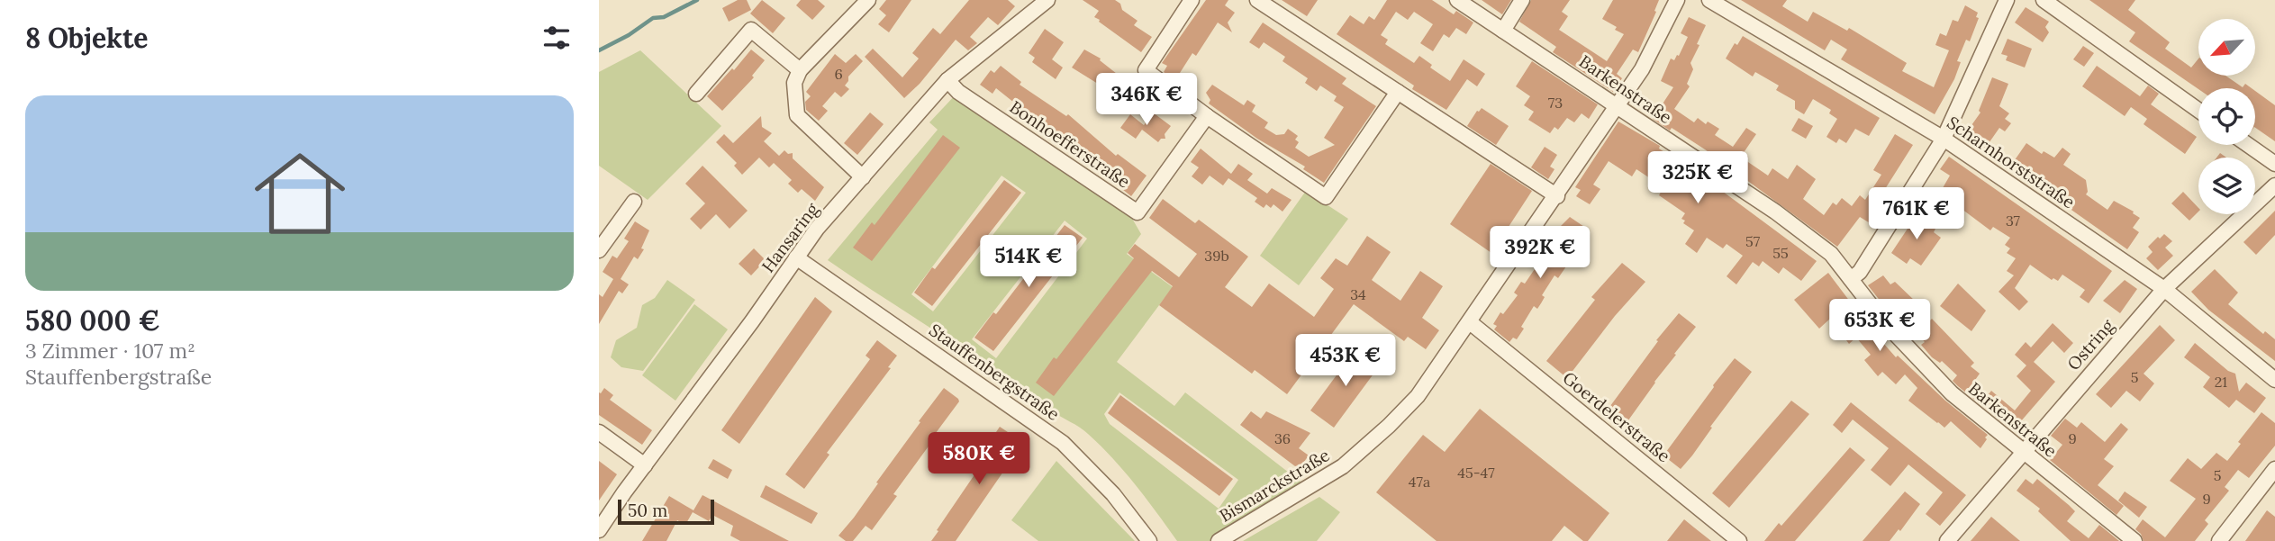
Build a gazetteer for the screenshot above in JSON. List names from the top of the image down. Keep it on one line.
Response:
{"streets":{"street":["Barkenstraße","Bonhoefferstraße","Scharnhorststraße","Hansaring","Ostring","Stauffenbergstraße","Goerdelerstraße","Bismarckstraße"]},"crossings":[["Barkenstraße","Ostring"],["Barkenstraße","Bismarckstraße"],["Bonhoefferstraße","Hansaring"],["Scharnhorststraße","Ostring"],["Hansaring","Stauffenbergstraße"],["Goerdelerstraße","Bismarckstraße"]],"house_numbers":["6","73","37","57","55","39b","34","5","21","36","9","45-47","5","47a","9"],"scale_bar":"50 m","north":"bottom left","page":{"heading":"8 Objekte","price":["346K €","325K €","761K €","392K €","514K €","653K €","453K €","580K €"],"list":[{"name":"580 000 €","note":"3 Zimmer · 107 m² · Stauffenbergstraße"}],"scale":"50 m"}}
